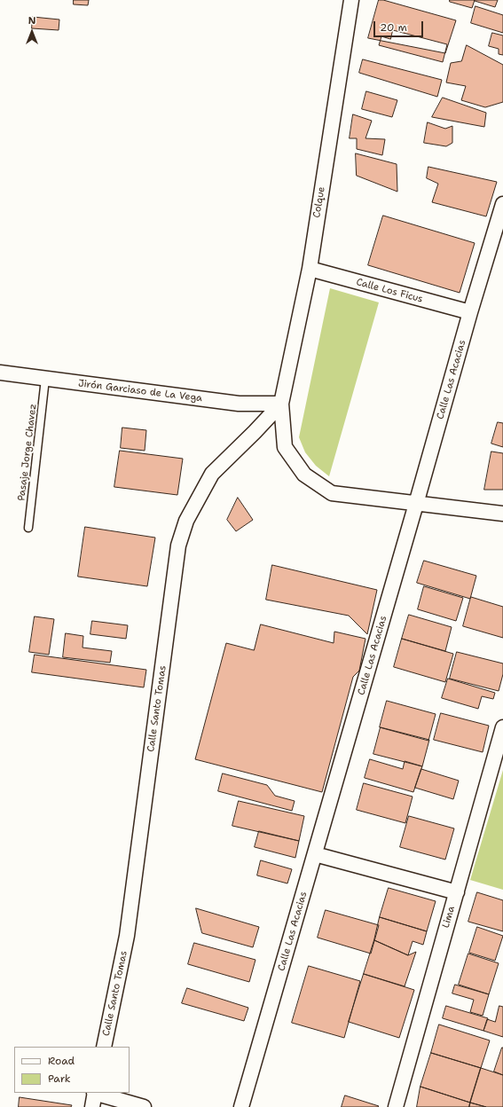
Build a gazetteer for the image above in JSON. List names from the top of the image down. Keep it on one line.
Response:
{"streets":{"street":["Colque","Calle Los Ficus","Calle Las Acacias","Jirón Garciaso de La Vega","Calle Santo Tomas","Lima"],"lane":["Pasaje Jorge Chavez"]},"crossings":[["Colque","Calle Los Ficus"],["Colque","Calle Las Acacias"],["Colque","Jirón Garciaso de La Vega"],["Colque","Calle Santo Tomas"],["Calle Los Ficus","Calle Las Acacias"],["Jirón Garciaso de La Vega","Pasaje Jorge Chavez"],["Jirón Garciaso de La Vega","Calle Santo Tomas"]],"legend":["Road","Park"],"scale_bar":"20 m","north":"top"}
